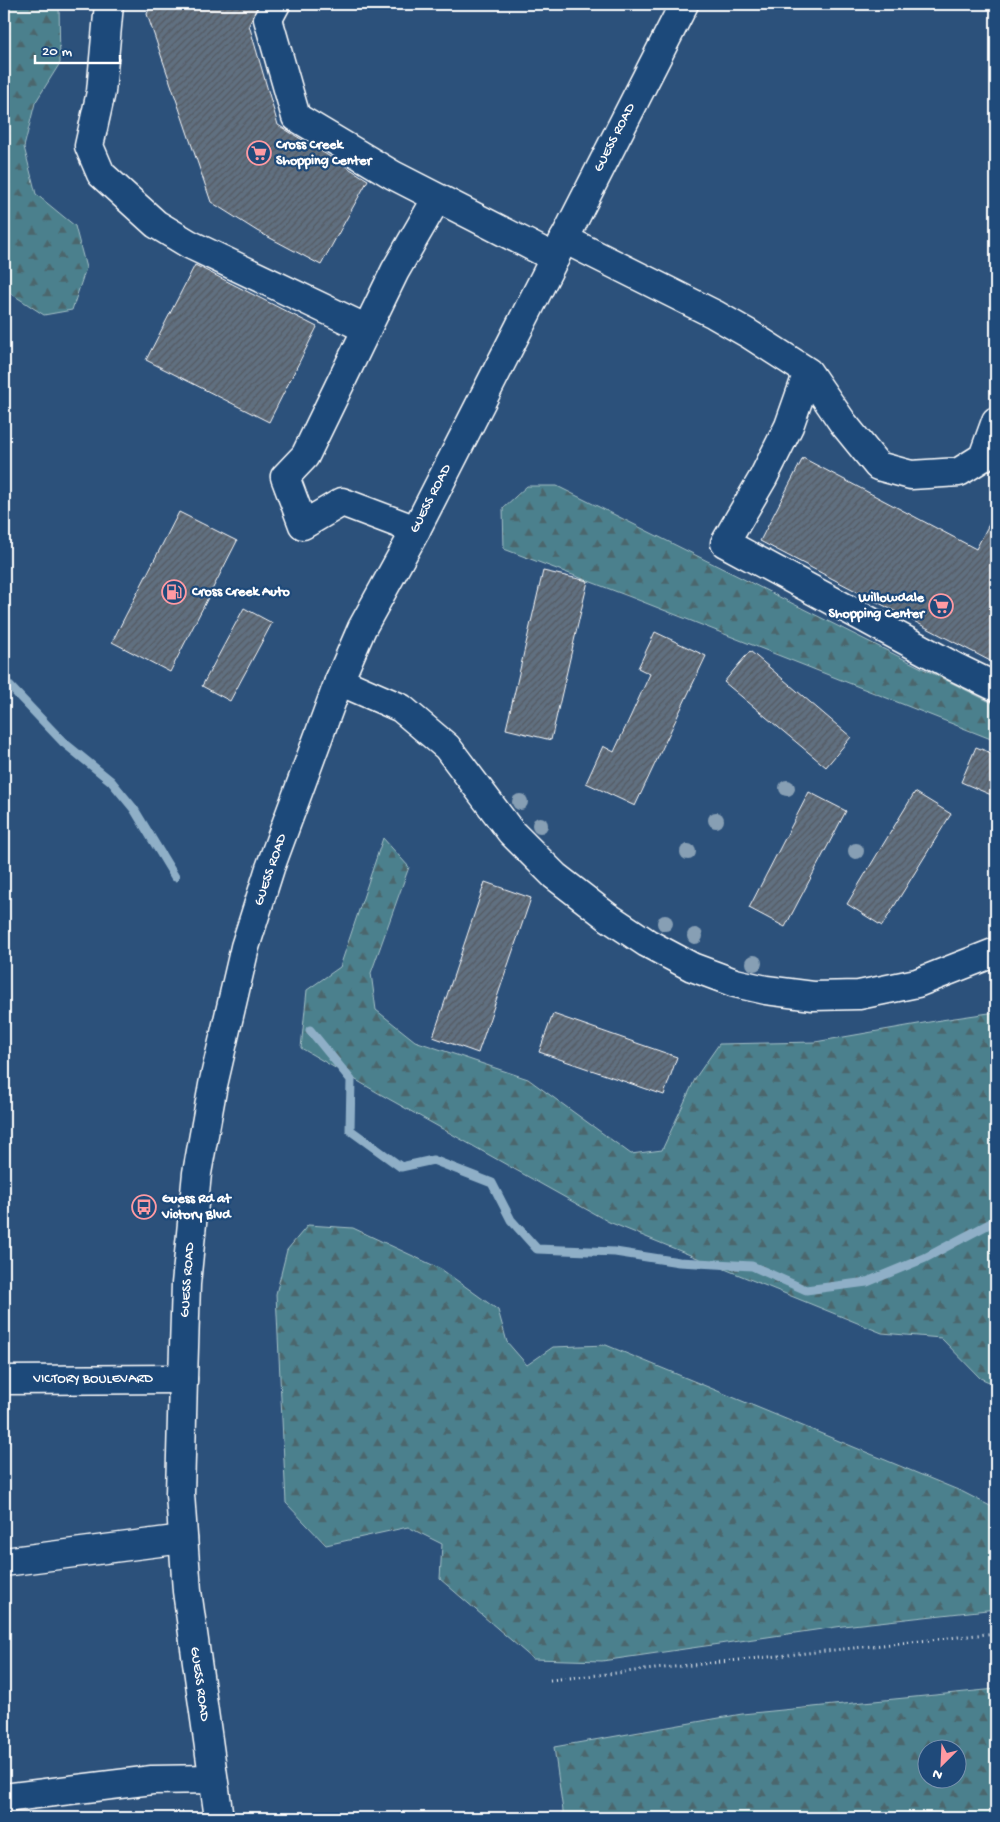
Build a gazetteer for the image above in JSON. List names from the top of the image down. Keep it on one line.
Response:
{"streets":{"main road":["GUESS ROAD","VICTORY BOULEVARD"]},"crossings":[["GUESS ROAD","VICTORY BOULEVARD"]],"places":{"supermarket":["Cross Creek Shopping Center","Willowdale Shopping Center"],"fuel station":["Cross Creek Auto"],"bus stop":["Guess Rd at Victory Blvd"]},"scale_bar":"20 m","north":"bottom left"}
